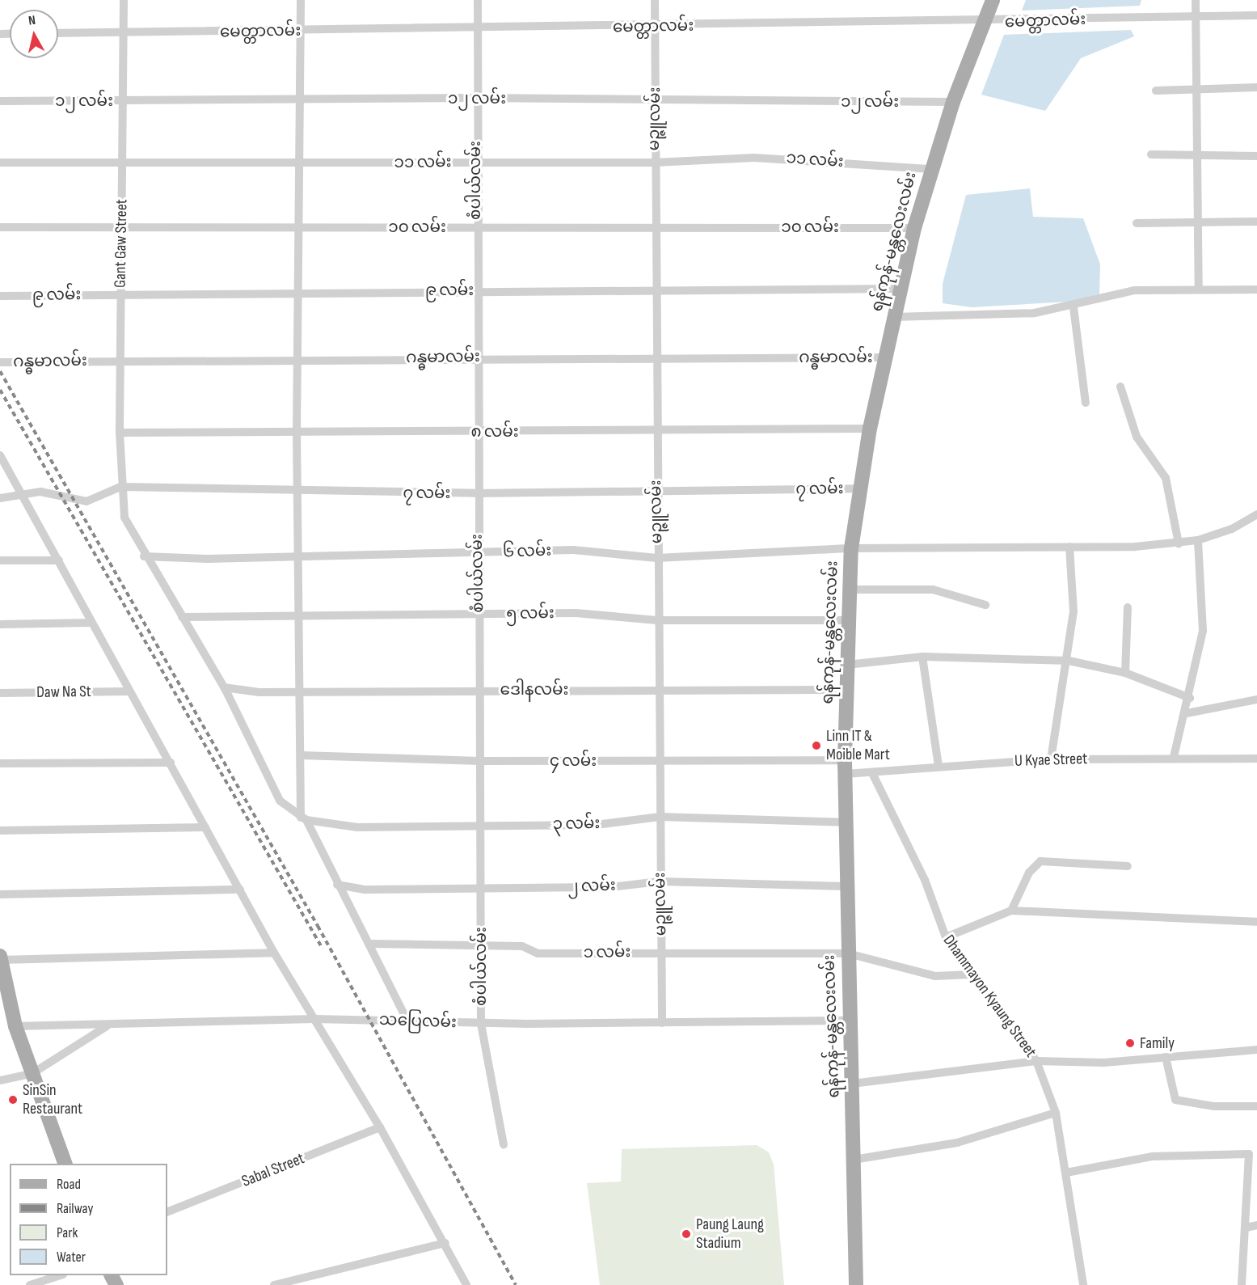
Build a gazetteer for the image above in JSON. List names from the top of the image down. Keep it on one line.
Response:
{"streets":{"main road":["ရန်ကုန်-မန္တလေးလမ်း"],"street":["မေတ္တာလမ်း","၁၂ လမ်း","မဉ္ဇူလမ်း","၁၁ လမ်း","စံပါယ်လမ်း","၁၀ လမ်း","Gant Gaw Street","၉ လမ်း","ဂန္ဓမာလမ်း","၈ လမ်း","၇ လမ်း","၆ လမ်း","၅ လမ်း","ဒေါနလမ်း","Daw Na St","U Kyae Street","၄ လမ်း","၃ လမ်း","၂ လမ်း","၁ လမ်း","Dhammayon Kyaung Street","သပြေလမ်း","Sabal Street"]},"crossings":[["မေတ္တာလမ်း","မဉ္ဇူလမ်း"],["မေတ္တာလမ်း","စံပါယ်လမ်း"],["မေတ္တာလမ်း","ရန်ကုန်-မန္တလေးလမ်း"],["မေတ္တာလမ်း","Gant Gaw Street"],["၁၂ လမ်း","မဉ္ဇူလမ်း"],["၁၂ လမ်း","စံပါယ်လမ်း"],["၁၂ လမ်း","ရန်ကုန်-မန္တလေးလမ်း"],["၁၂ လမ်း","Gant Gaw Street"],["မဉ္ဇူလမ်း","၁၁ လမ်း"],["မဉ္ဇူလမ်း","၁၀ လမ်း"],["မဉ္ဇူလမ်း","၉ လမ်း"],["မဉ္ဇူလမ်း","ဂန္ဓမာလမ်း"],["မဉ္ဇူလမ်း","၈ လမ်း"],["မဉ္ဇူလမ်း","၇ လမ်း"],["မဉ္ဇူလမ်း","၆ လမ်း"],["မဉ္ဇူလမ်း","၅ လမ်း"],["မဉ္ဇူလမ်း","ဒေါနလမ်း"],["မဉ္ဇူလမ်း","၄ လမ်း"],["မဉ္ဇူလမ်း","၃ လမ်း"],["မဉ္ဇူလမ်း","၂ လမ်း"],["မဉ္ဇူလမ်း","၁ လမ်း"],["မဉ္ဇူလမ်း","သပြေလမ်း"],["၁၁ လမ်း","စံပါယ်လမ်း"],["၁၁ လမ်း","ရန်ကုန်-မန္တလေးလမ်း"],["၁၁ လမ်း","Gant Gaw Street"],["စံပါယ်လမ်း","၁၀ လမ်း"],["စံပါယ်လမ်း","၉ လမ်း"],["စံပါယ်လမ်း","ဂန္ဓမာလမ်း"],["စံပါယ်လမ်း","၈ လမ်း"],["စံပါယ်လမ်း","၇ လမ်း"],["စံပါယ်လမ်း","၆ လမ်း"],["စံပါယ်လမ်း","၅ လမ်း"],["စံပါယ်လမ်း","ဒေါနလမ်း"],["စံပါယ်လမ်း","၄ လမ်း"],["စံပါယ်လမ်း","၃ လမ်း"],["စံပါယ်လမ်း","၂ လမ်း"],["စံပါယ်လမ်း","၁ လမ်း"],["စံပါယ်လမ်း","သပြေလမ်း"],["၁၀ လမ်း","ရန်ကုန်-မန္တလေးလမ်း"],["၁၀ လမ်း","Gant Gaw Street"],["ရန်ကုန်-မန္တလေးလမ်း","၉ လမ်း"],["ရန်ကုန်-မန္တလေးလမ်း","ဂန္ဓမာလမ်း"],["ရန်ကုန်-မန္တလေးလမ်း","၈ လမ်း"],["ရန်ကုန်-မန္တလေးလမ်း","၇ လမ်း"],["ရန်ကုန်-မန္တလေးလမ်း","၆ လမ်း"],["ရန်ကုန်-မန္တလေးလမ်း","၅ လမ်း"],["ရန်ကုန်-မန္တလေးလမ်း","ဒေါနလမ်း"],["ရန်ကုန်-မန္တလေးလမ်း","U Kyae Street"],["ရန်ကုန်-မန္တလေးလမ်း","၄ လမ်း"],["ရန်ကုန်-မန္တလေးလမ်း","၃ လမ်း"],["ရန်ကုန်-မန္တလေးလမ်း","၂ လမ်း"],["ရန်ကုန်-မန္တလေးလမ်း","၁ လမ်း"],["ရန်ကုန်-မန္တလေးလမ်း","သပြေလမ်း"],["Gant Gaw Street","၉ လမ်း"],["Gant Gaw Street","ဂန္ဓမာလမ်း"],["Gant Gaw Street","၈ လမ်း"],["Gant Gaw Street","၇ လမ်း"],["Gant Gaw Street","၆ လမ်း"],["Gant Gaw Street","၅ လမ်း"],["Gant Gaw Street","ဒေါနလမ်း"],["Gant Gaw Street","၃ လမ်း"],["U Kyae Street","၄ လမ်း"],["U Kyae Street","Dhammayon Kyaung Street"],["၁ လမ်း","Dhammayon Kyaung Street"]],"places":["Linn IT & Moible Mart","Family","SinSin Restaurant","Paung Laung Stadium"],"legend":["Road","Railway","Park","Water"],"north":"top"}
